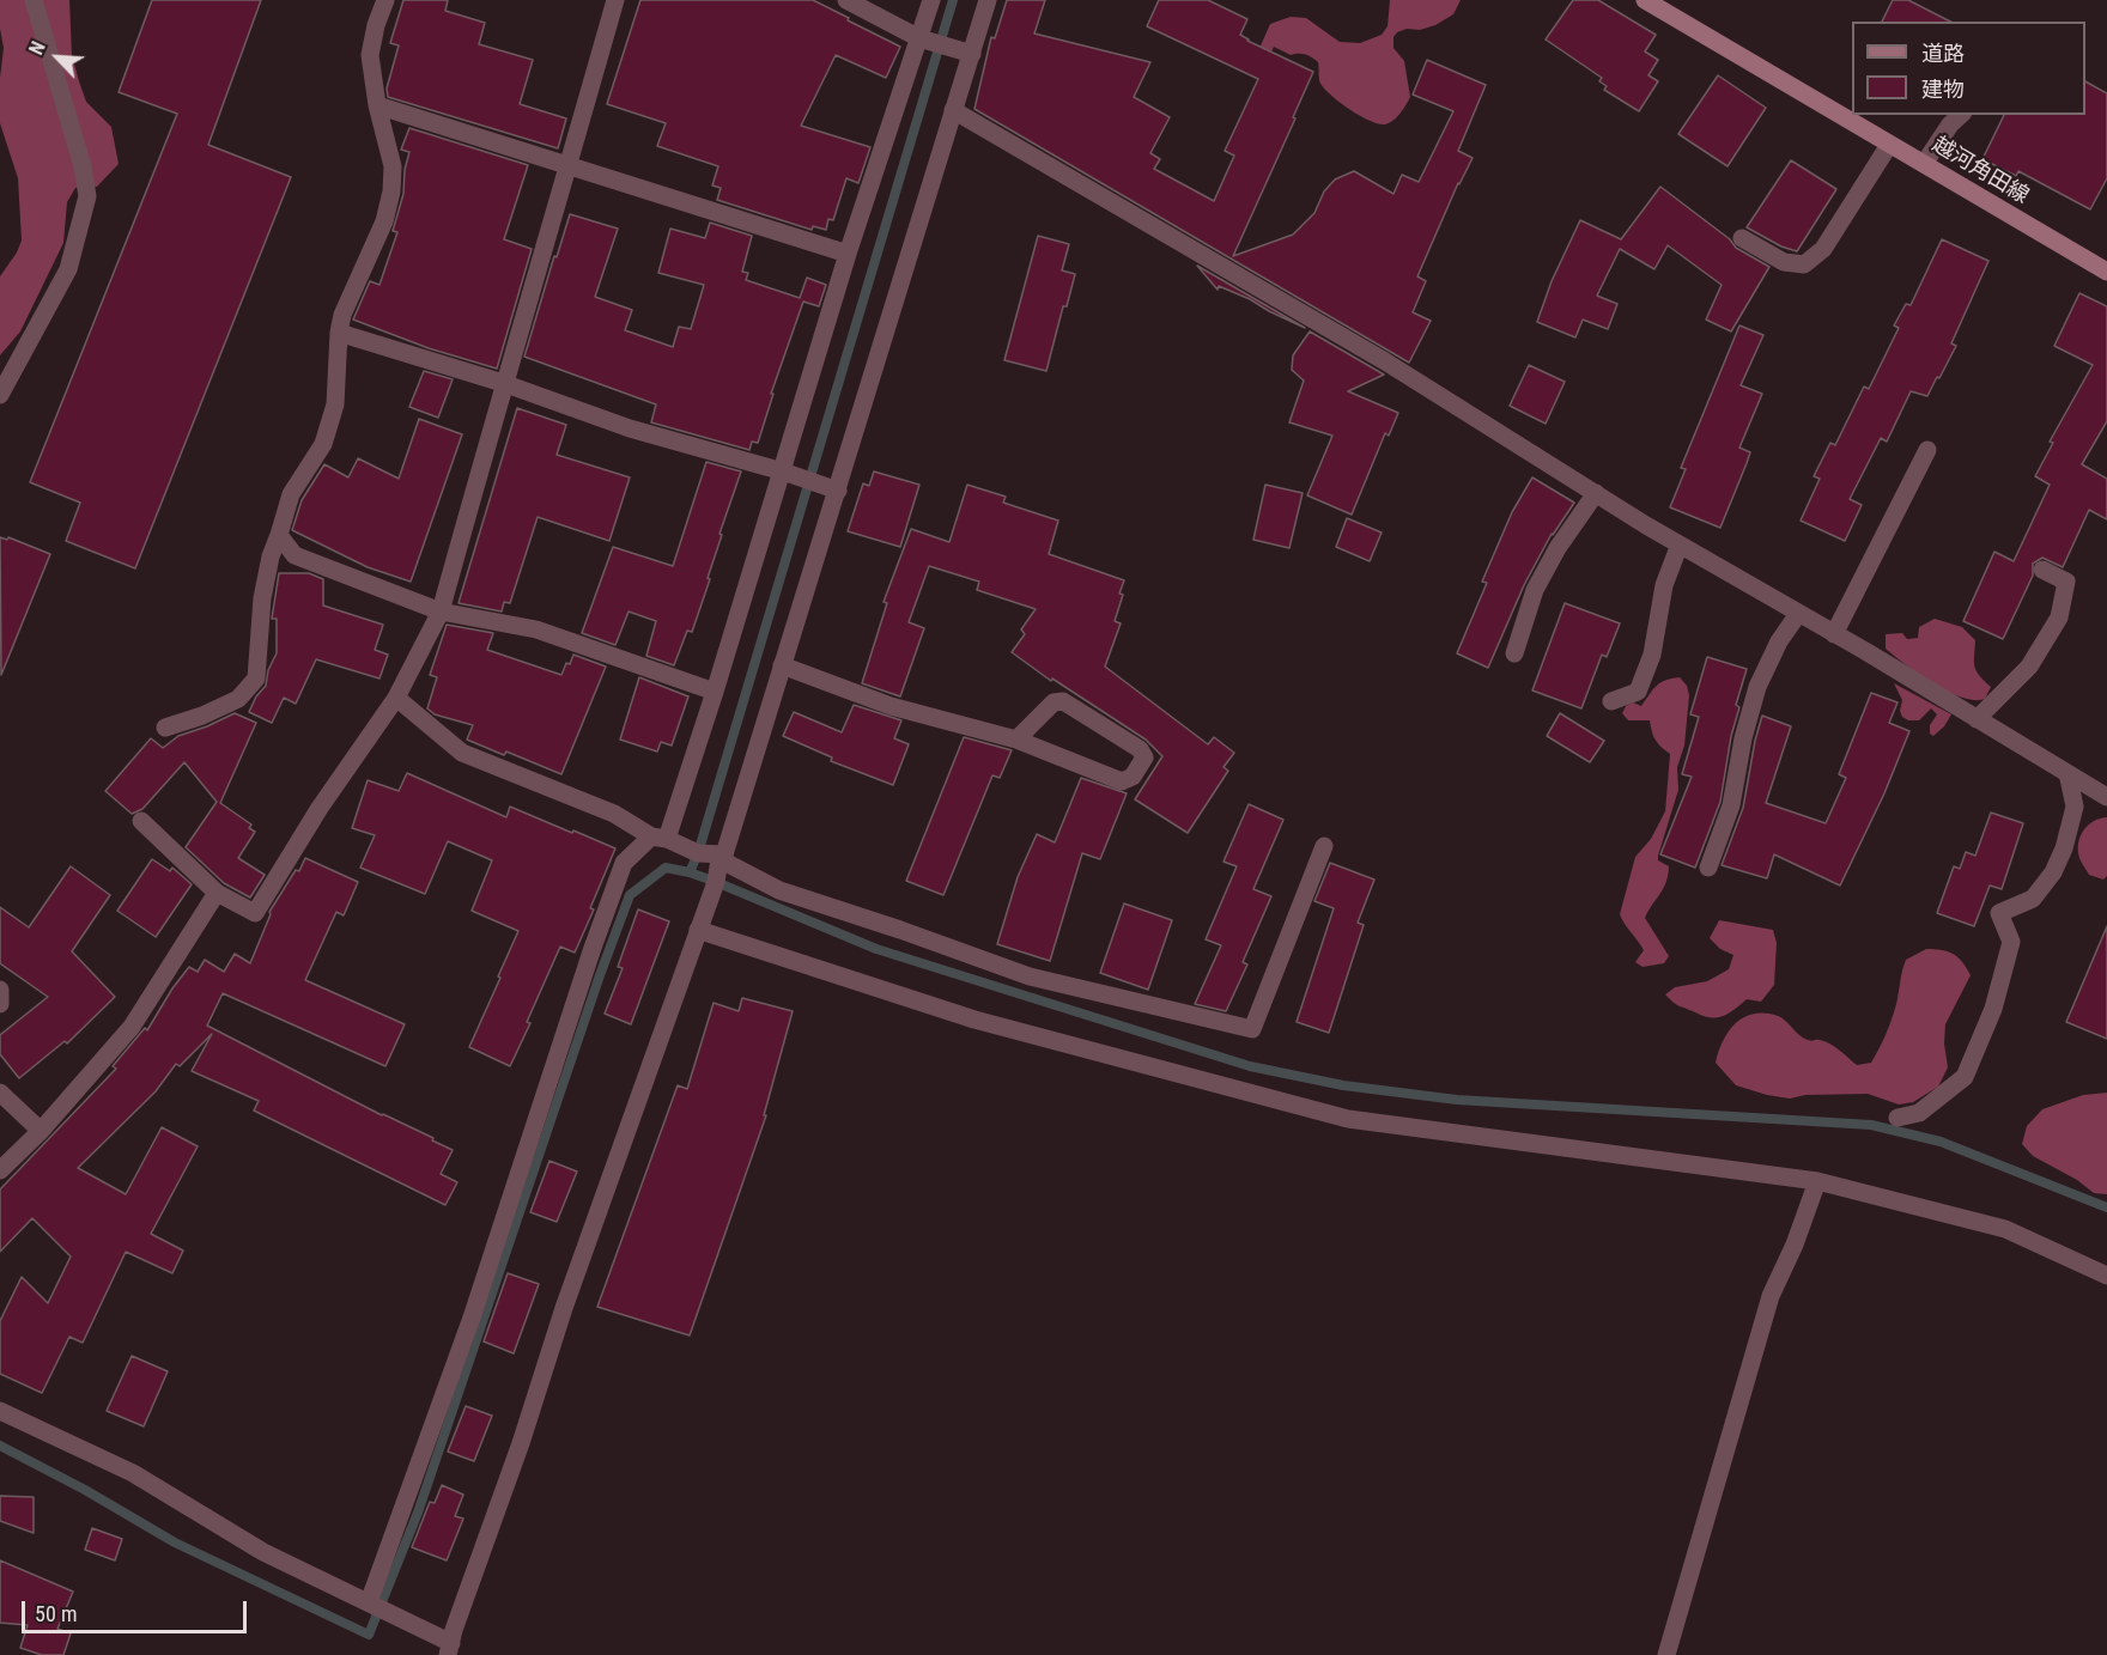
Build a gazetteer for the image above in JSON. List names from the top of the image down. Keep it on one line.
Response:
{"streets":{"main road":["越河角田線"]},"legend":["道路","建物"],"scale_bar":"50 m","north":"top left"}
